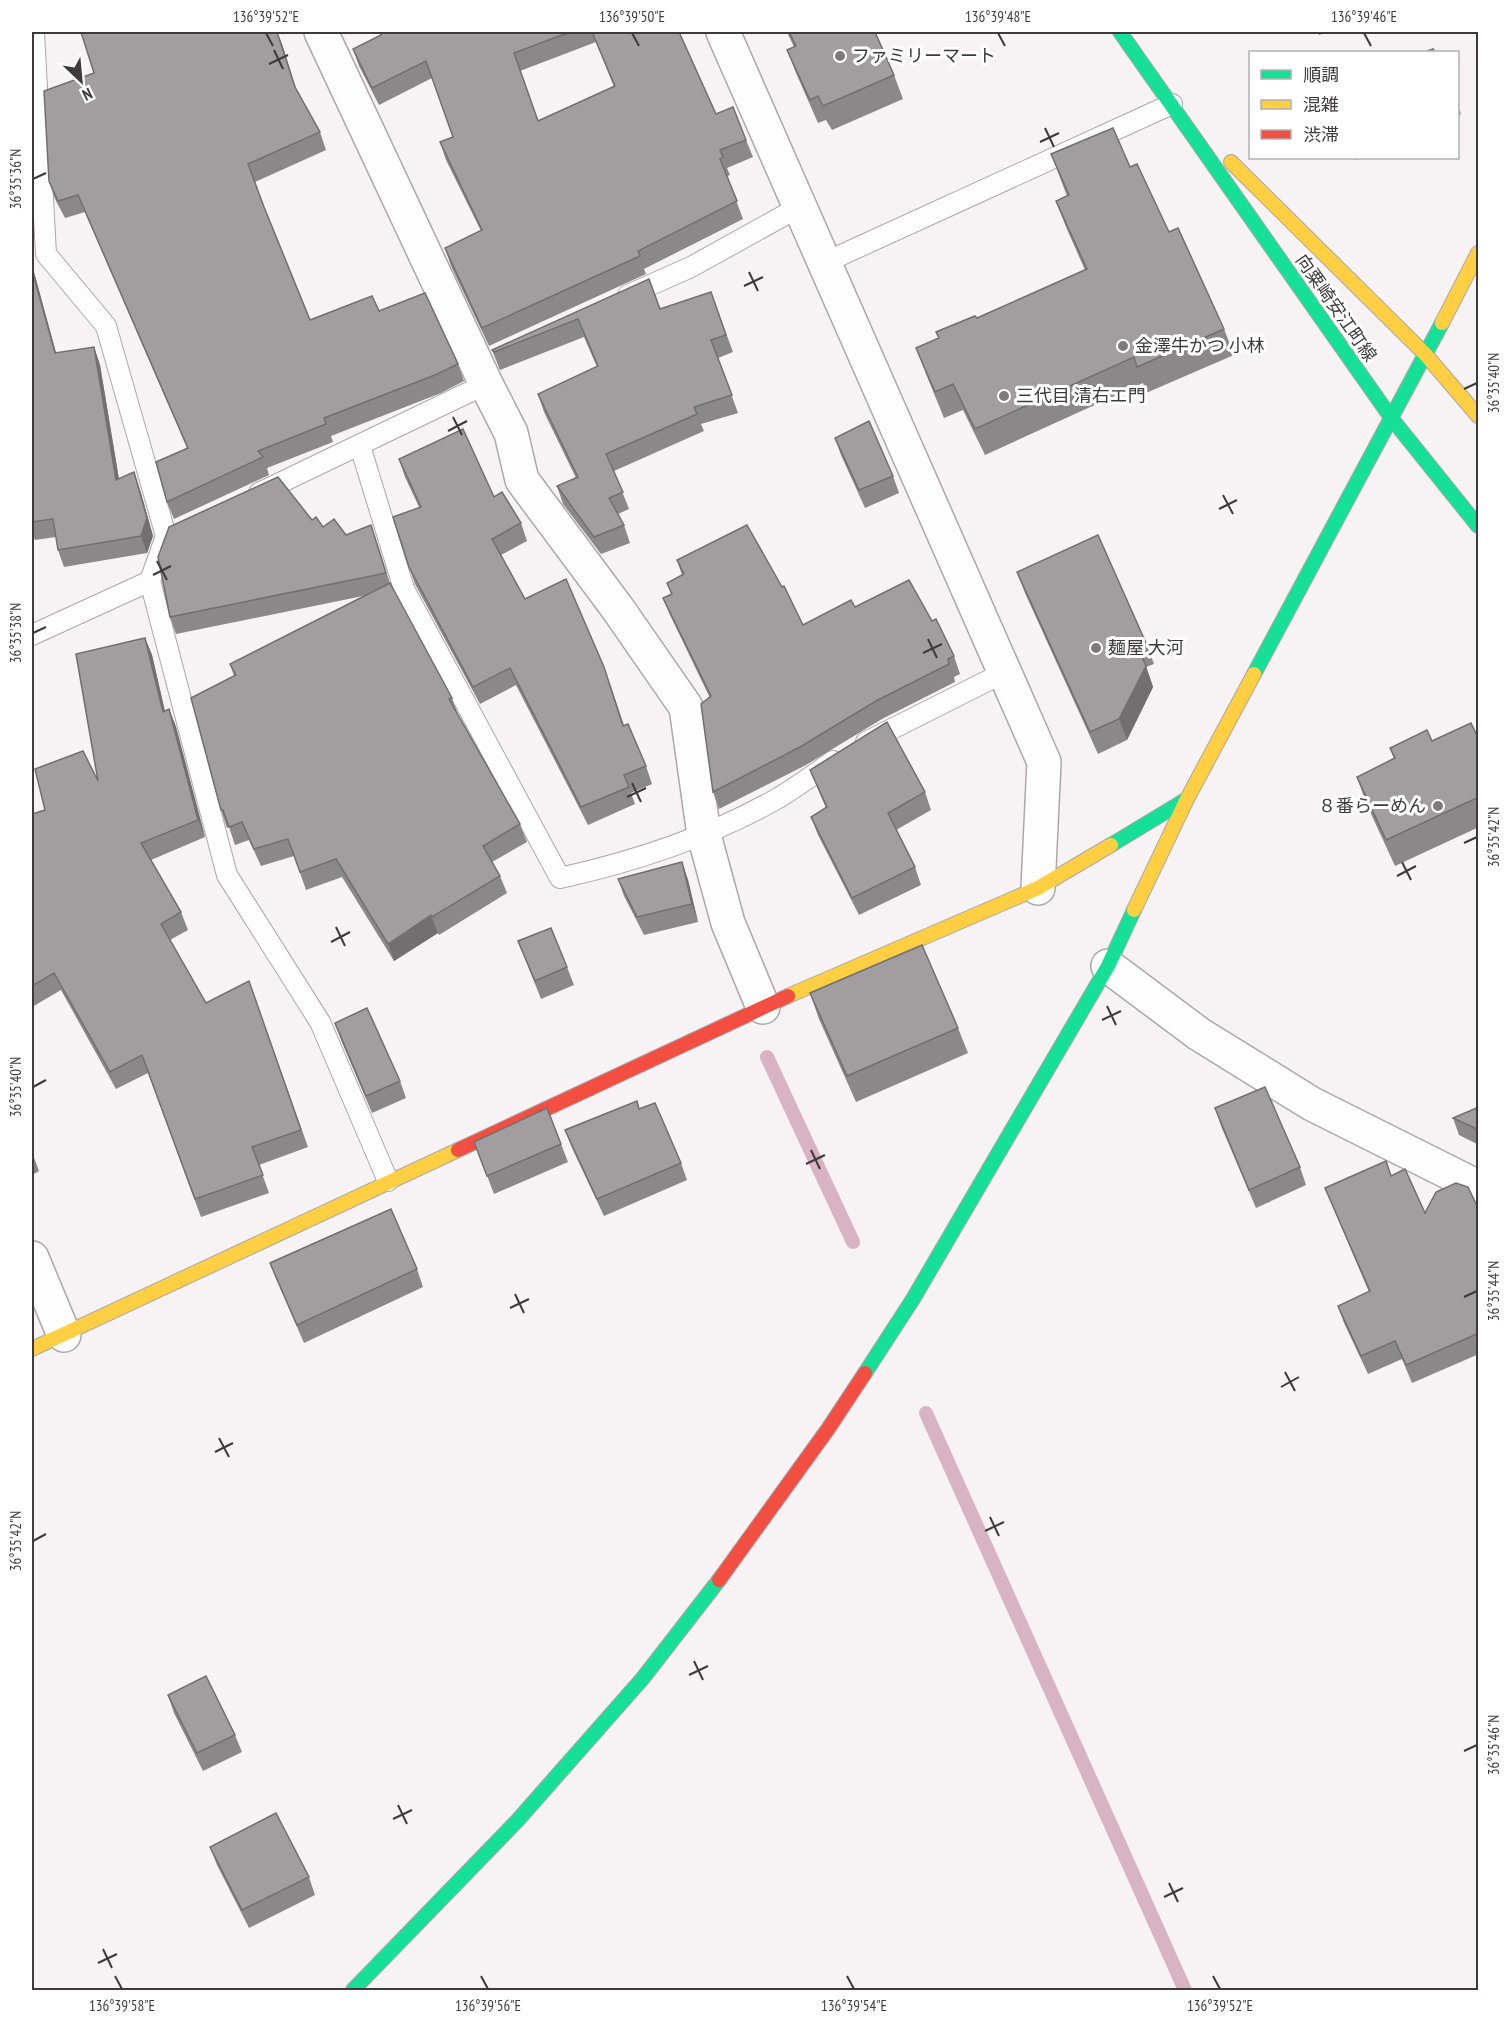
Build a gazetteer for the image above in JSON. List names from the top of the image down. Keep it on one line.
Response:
{"streets":{"street":["向粟崎安江町線"]},"places":["ファミリーマート","金澤牛かつ 小林","三代目 清右エ門","麺屋 大河","８番らーめん"],"legend":["順調","混雑","渋滞"],"north":"bottom right","coordinates":["136°39'52\"E","136°39'50\"E","136°39'48\"E","136°39'46\"E","36°35'36\"N","36°35'40\"N","36°35'38\"N","36°35'42\"N","36°35'44\"N","36°35'46\"N","136°39'58\"E","136°39'56\"E","136°39'54\"E"]}
